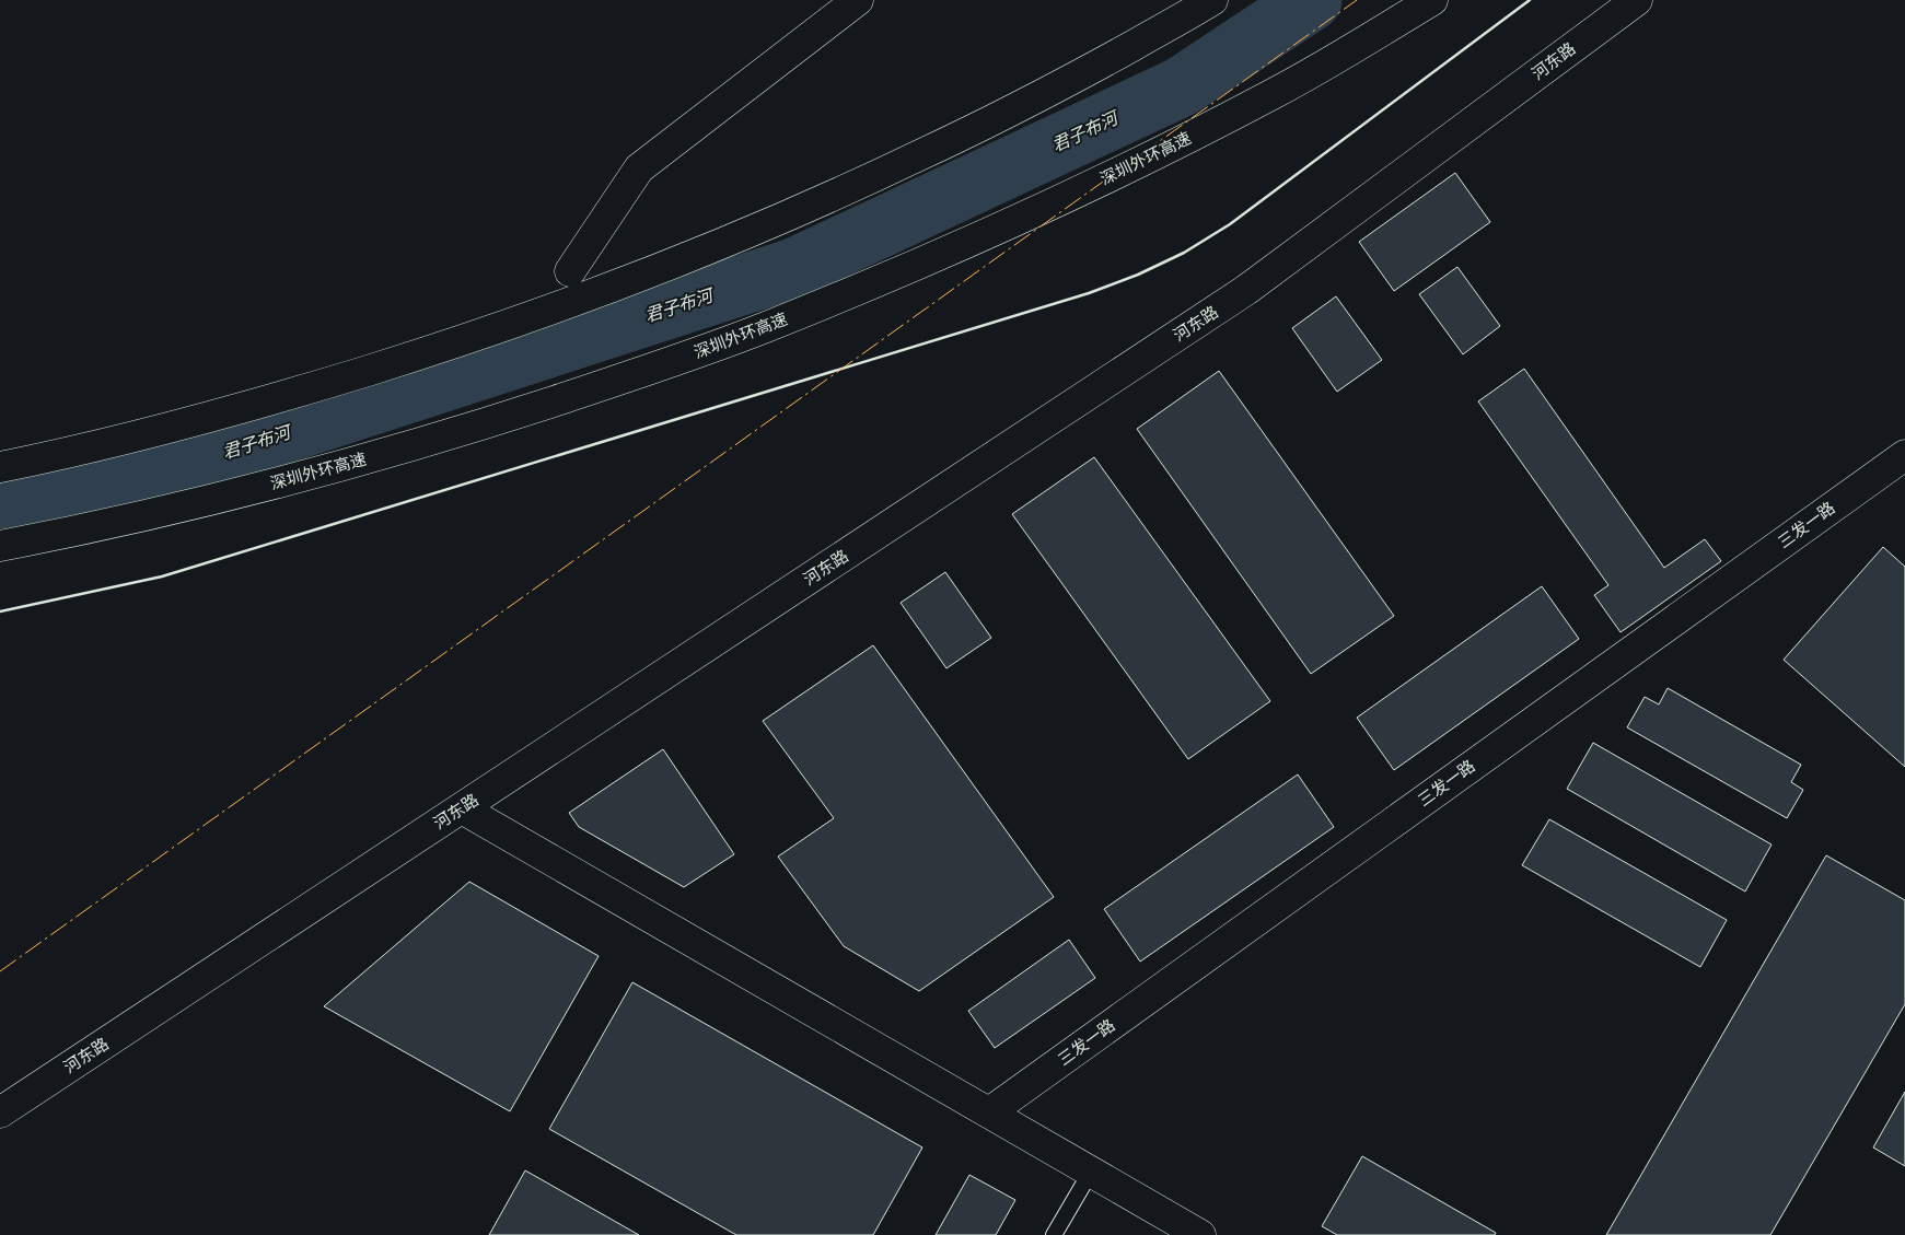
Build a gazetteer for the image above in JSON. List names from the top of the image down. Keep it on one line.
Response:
{"streets":{"main road":["河东路","深圳外环高速","三发一路"]},"water":["君子布河"]}
